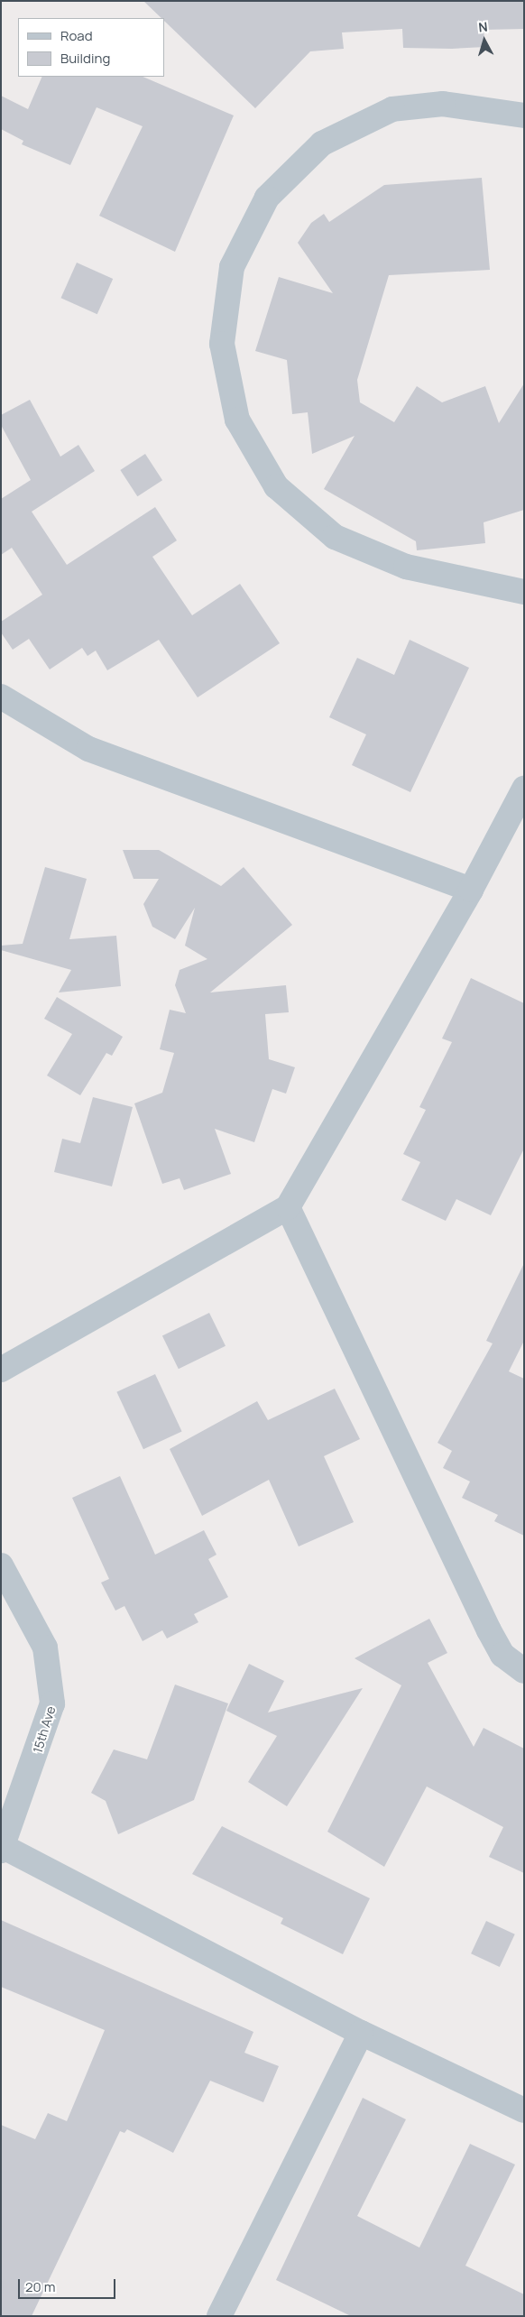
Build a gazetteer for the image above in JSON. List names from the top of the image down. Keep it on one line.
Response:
{"streets":{"street":["15th Ave"]},"legend":["Road","Building"],"scale_bar":"20 m","north":"top"}
